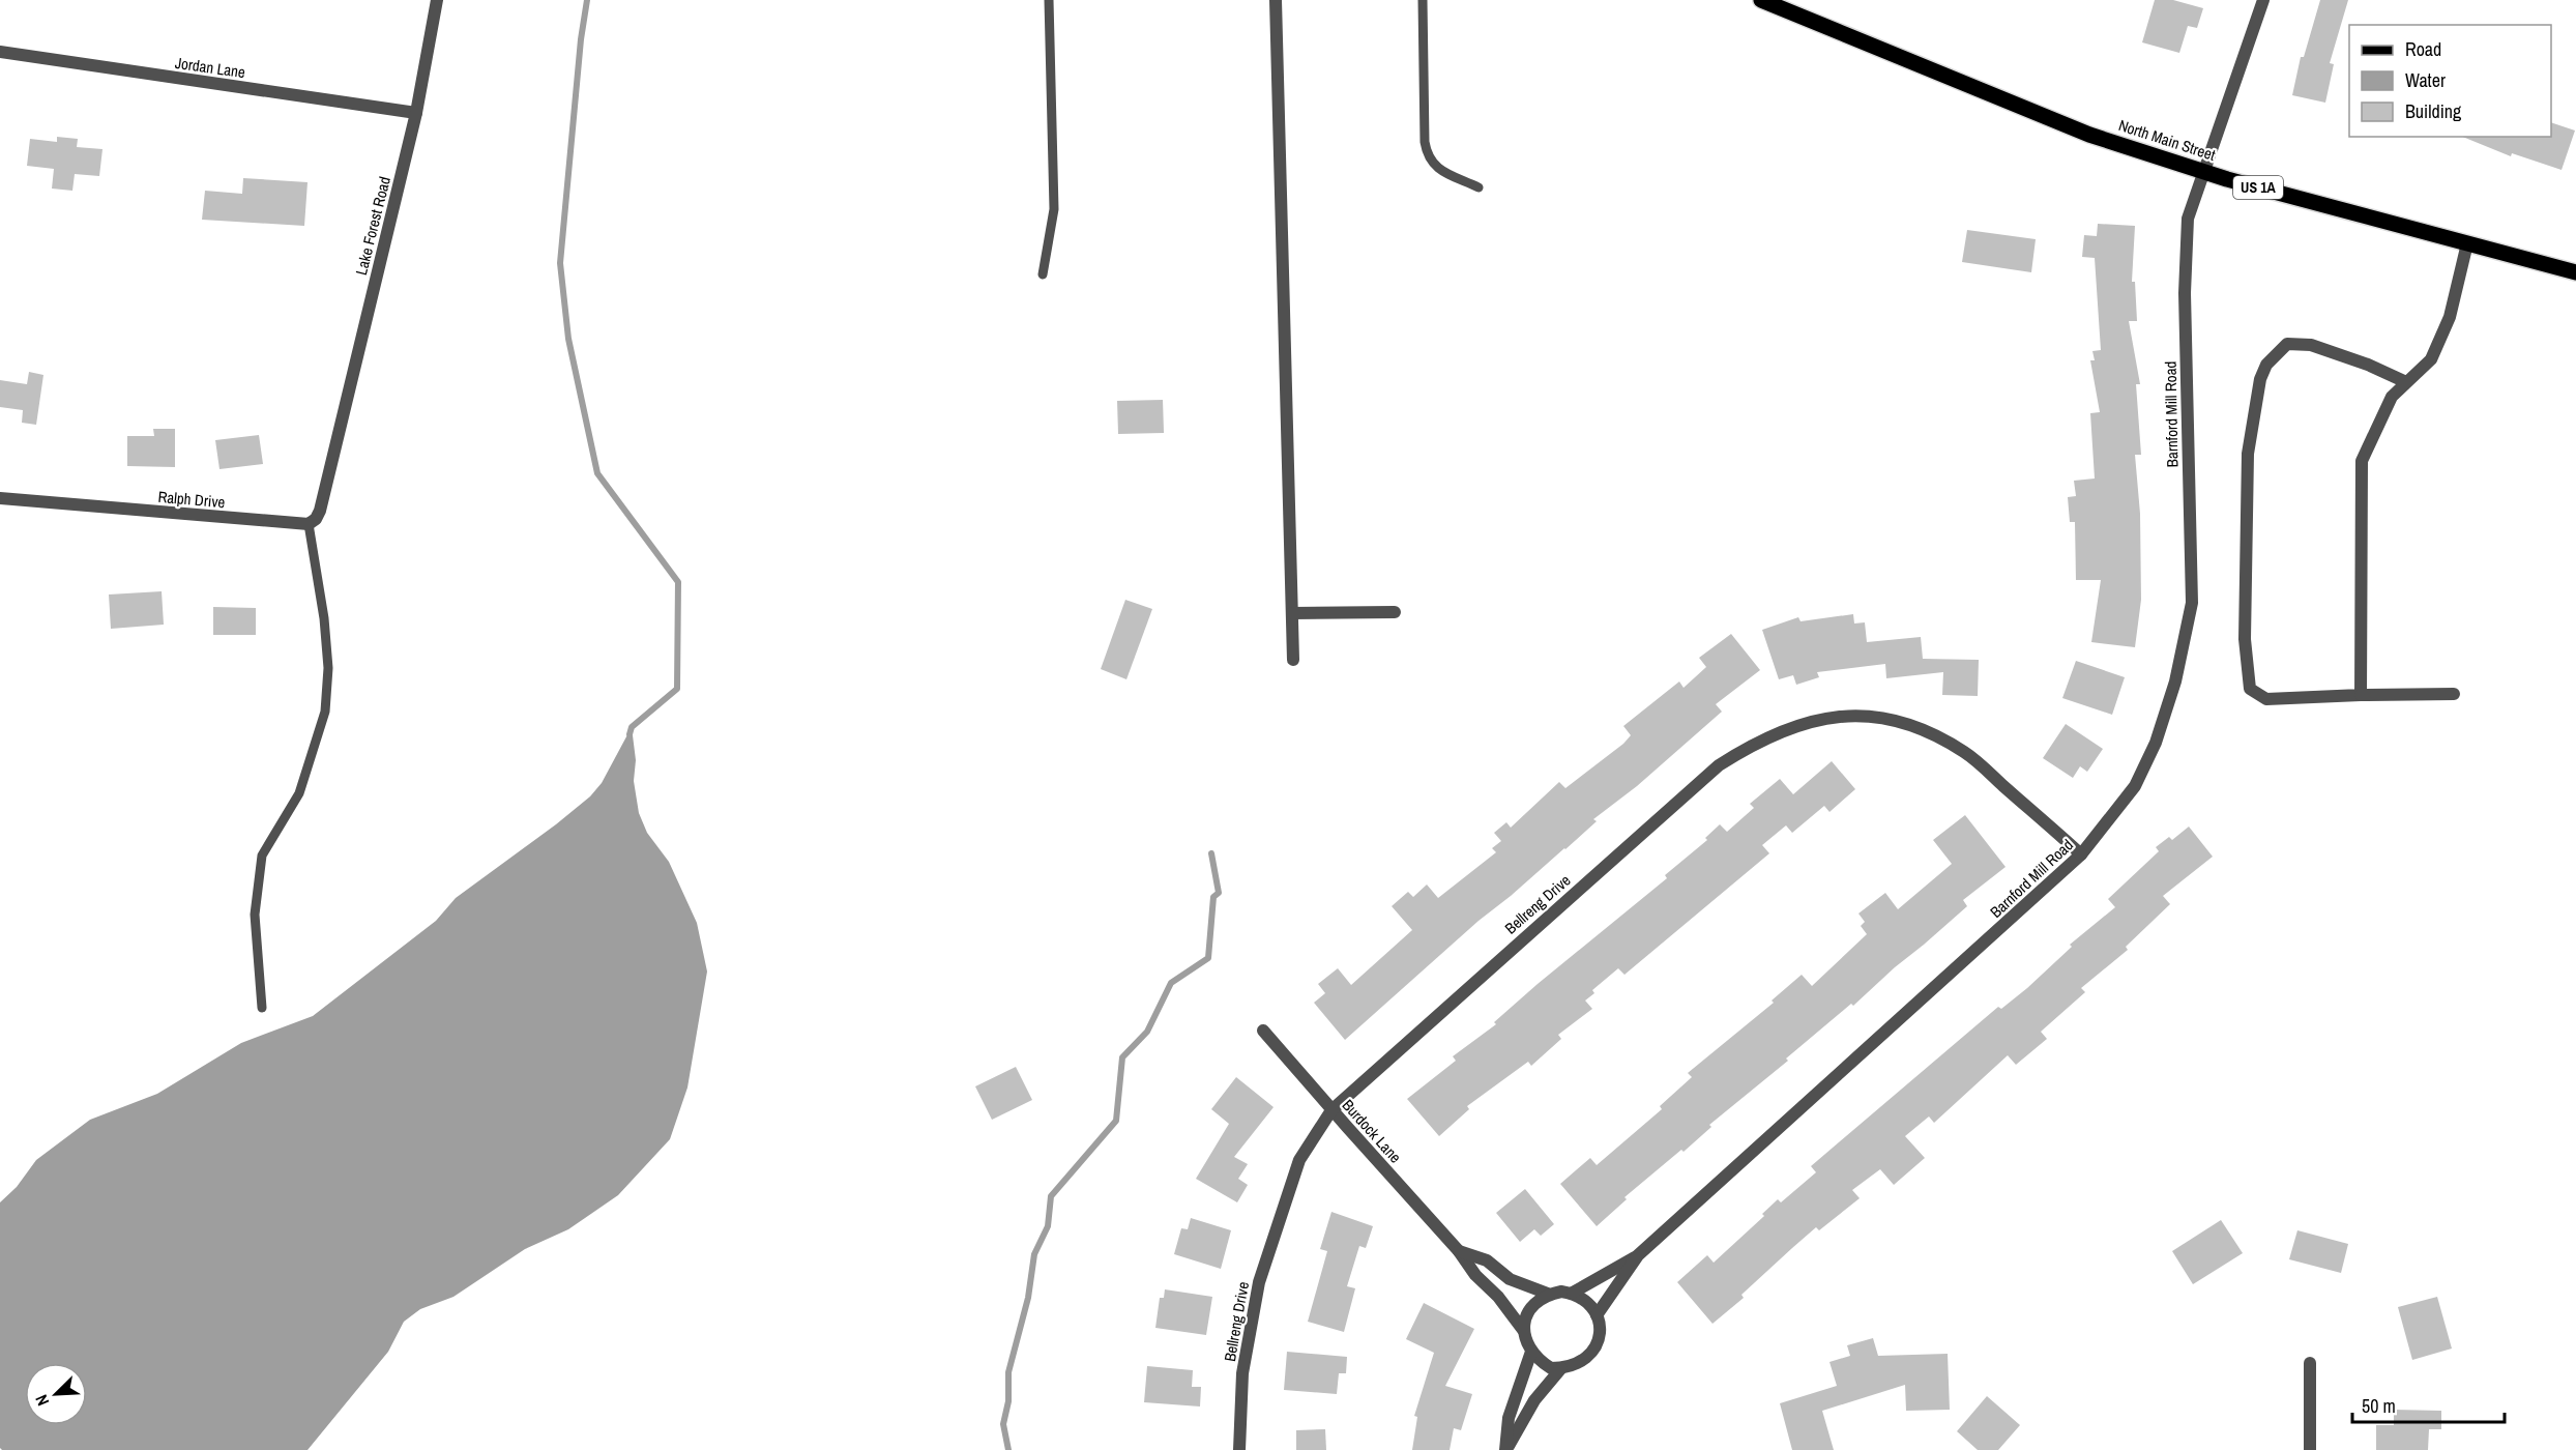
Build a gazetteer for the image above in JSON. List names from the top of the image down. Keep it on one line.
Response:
{"streets":{"main road":["North Main Street","US 1A"],"street":["Jordan Lane","Lake Forest Road","Barnford Mill Road","Ralph Drive","Bellreng Drive","Burdock Lane"]},"crossings":[["Jordan Lane","Lake Forest Road"],["North Main Street","Barnford Mill Road"],["Lake Forest Road","Ralph Drive"],["Barnford Mill Road","Bellreng Drive"],["Barnford Mill Road","Burdock Lane"],["Bellreng Drive","Burdock Lane"]],"legend":["Road","Water","Building"],"scale_bar":"50 m","north":"bottom left"}
